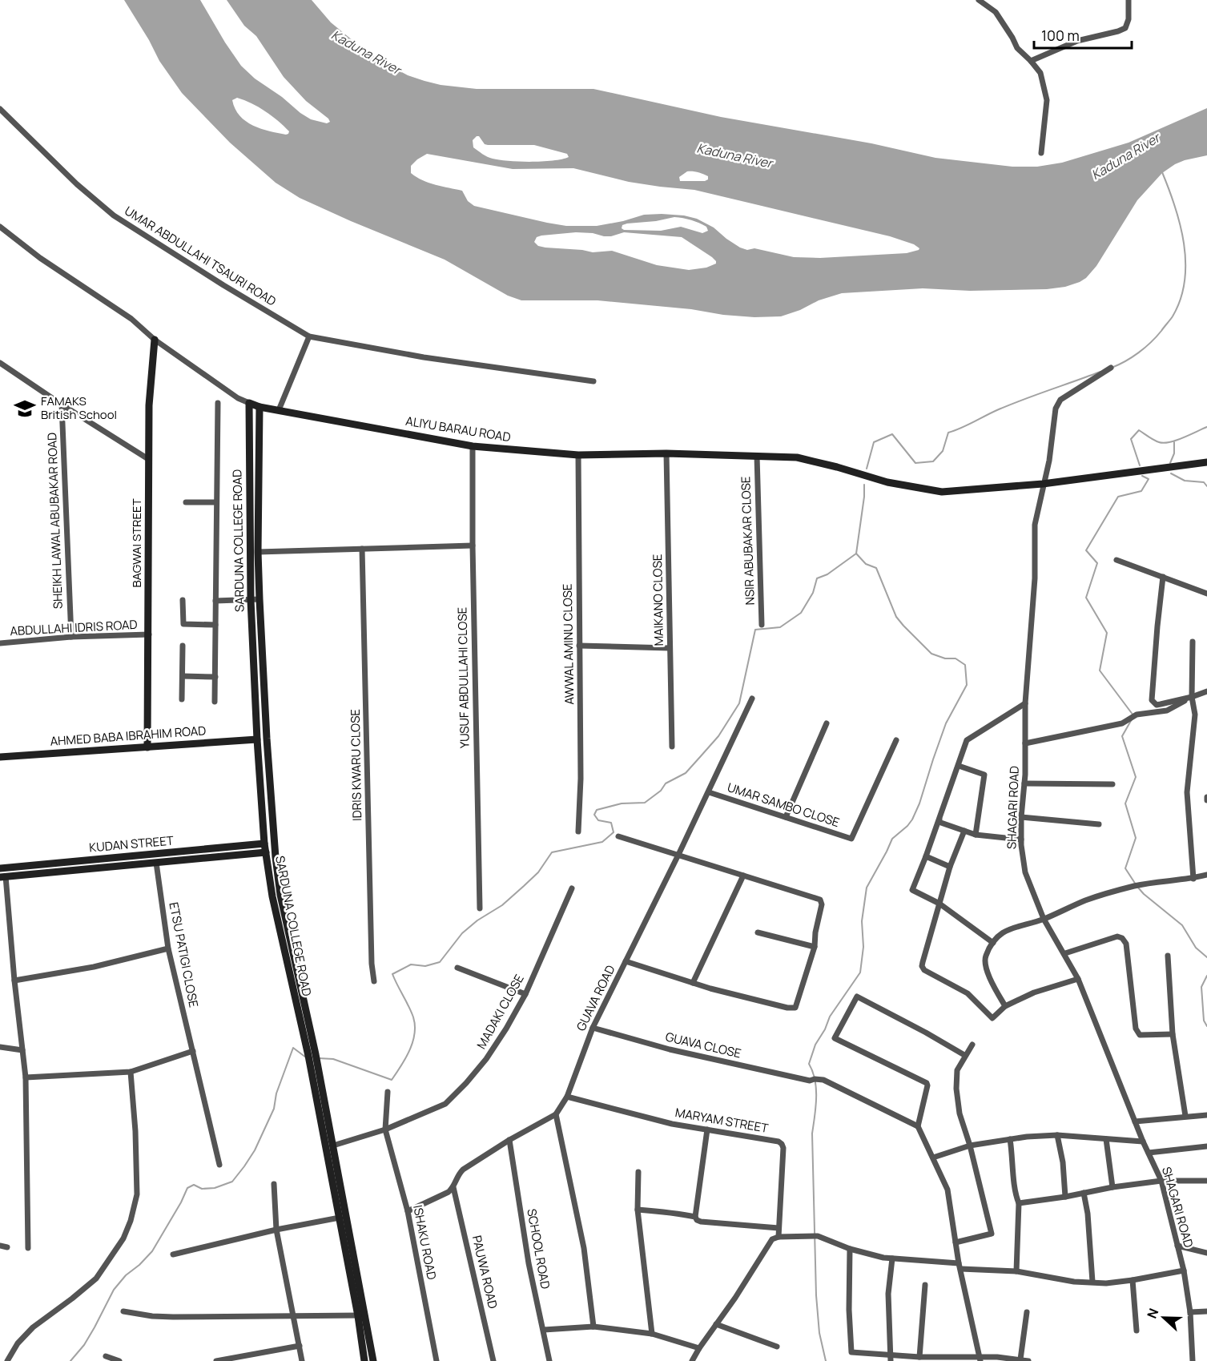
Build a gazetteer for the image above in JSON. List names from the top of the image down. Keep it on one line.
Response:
{"streets":{"street":["UMAR ABDULLAHI TSAURI ROAD","ALIYU BARAU ROAD","SHEIKH LAWAL ABUBAKAR ROAD","SARDUNA COLLEGE ROAD","NSIR ABUBAKAR CLOSE","BAGWAI STREET","MAIKANO CLOSE","ABDULLAHI IDRIS ROAD","AWWAL AMINU CLOSE","YUSUF ABDULLAHI CLOSE","AHMED BABA IBRAHIM ROAD","IDRIS KWARU CLOSE","UMAR SAMBO CLOSE","SHAGARI ROAD","KUDAN STREET","ETSU PATIGI CLOSE","GUAVA ROAD","MADAKI CLOSE","GUAVA CLOSE","MARYAM STREET","ISHAKU ROAD","SCHOOL ROAD","PAUWA ROAD"]},"crossings":[["ALIYU BARAU ROAD","SARDUNA COLLEGE ROAD"],["ALIYU BARAU ROAD","NSIR ABUBAKAR CLOSE"],["ALIYU BARAU ROAD","MAIKANO CLOSE"],["ALIYU BARAU ROAD","AWWAL AMINU CLOSE"],["ALIYU BARAU ROAD","YUSUF ABDULLAHI CLOSE"],["ALIYU BARAU ROAD","SHAGARI ROAD"],["SHEIKH LAWAL ABUBAKAR ROAD","ABDULLAHI IDRIS ROAD"],["SARDUNA COLLEGE ROAD","AHMED BABA IBRAHIM ROAD"],["SARDUNA COLLEGE ROAD","KUDAN STREET"],["SARDUNA COLLEGE ROAD","MADAKI CLOSE"],["BAGWAI STREET","ABDULLAHI IDRIS ROAD"],["BAGWAI STREET","AHMED BABA IBRAHIM ROAD"],["UMAR SAMBO CLOSE","GUAVA ROAD"],["GUAVA ROAD","GUAVA CLOSE"],["GUAVA ROAD","MARYAM STREET"],["MADAKI CLOSE","ISHAKU ROAD"]],"water":["Kaduna River"],"places":{"school or university":["FAMAKS British School"]},"scale_bar":"100 m","north":"left"}
